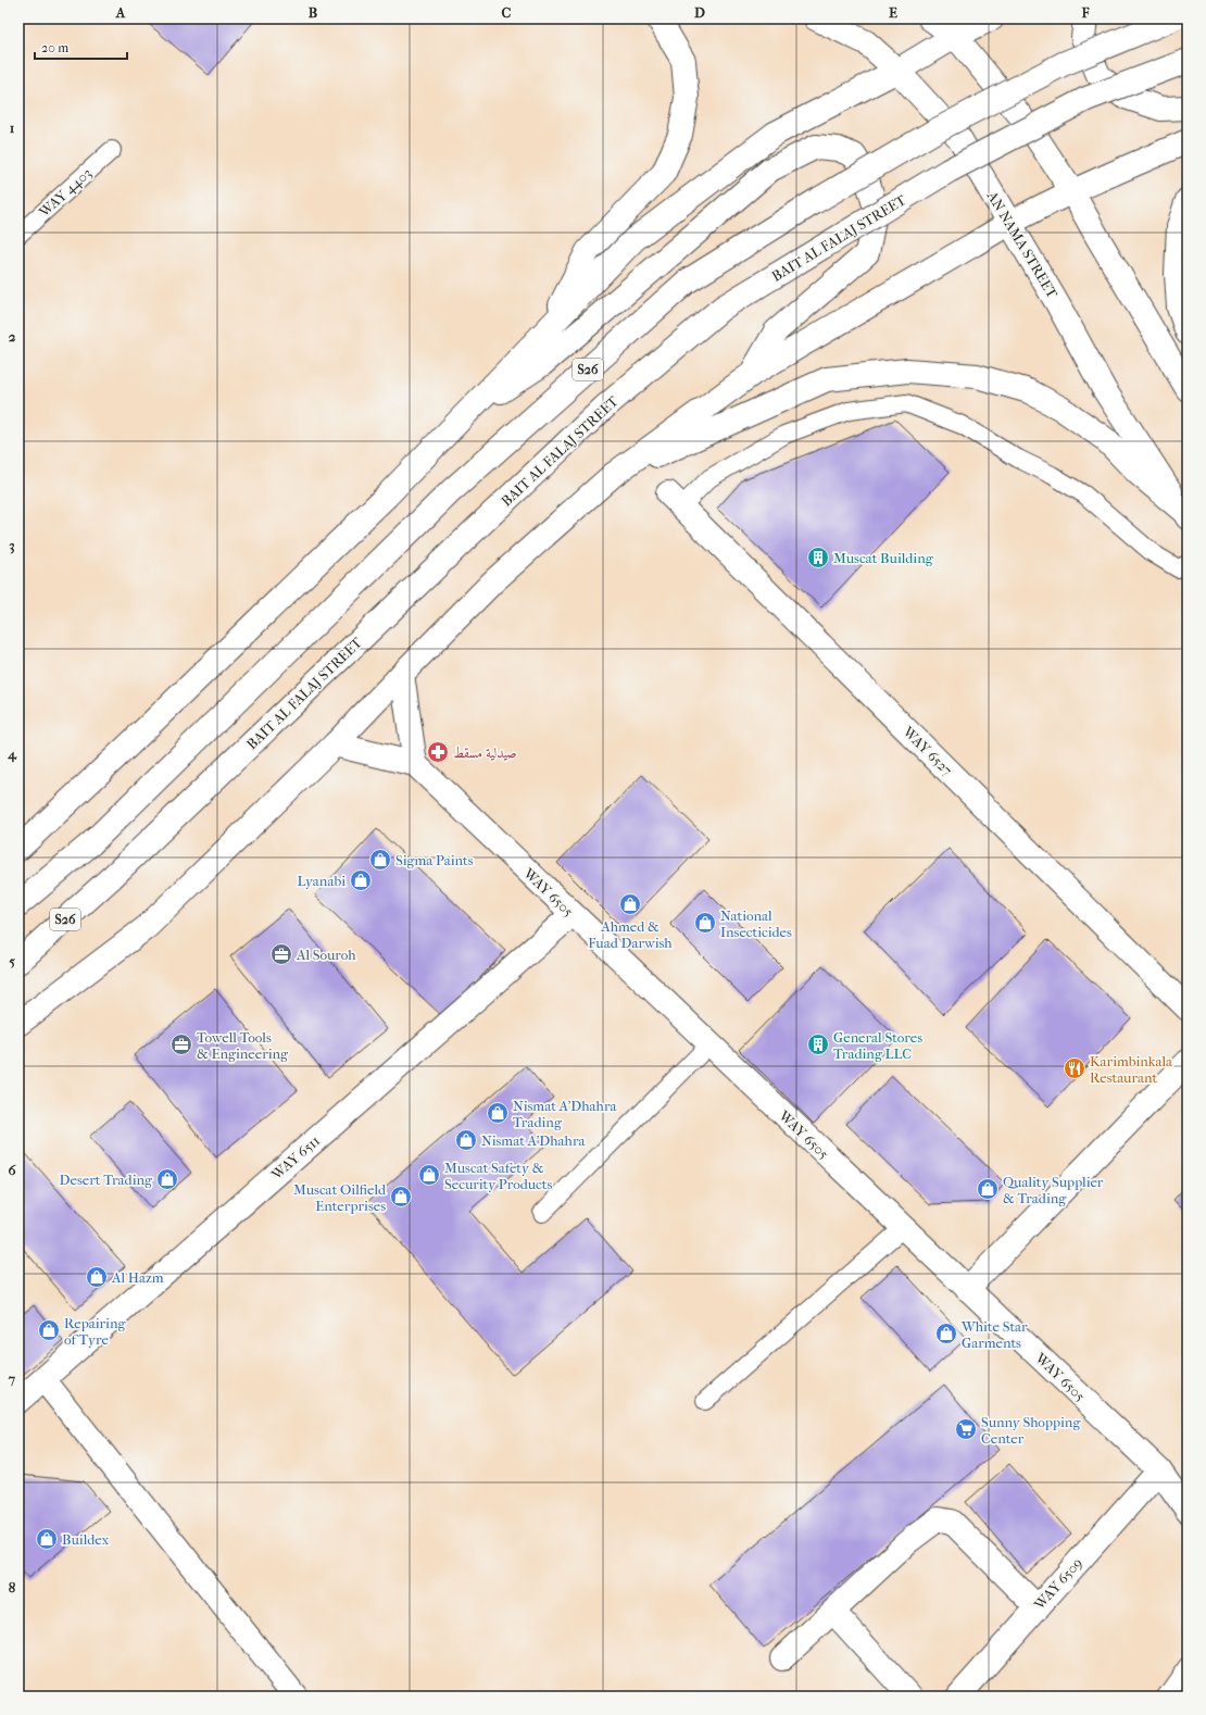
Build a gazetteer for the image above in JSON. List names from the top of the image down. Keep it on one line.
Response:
{"streets":{"street":["BAIT AL FALAJ STREET","AN NAMA STREET","S26","WAY 6527","WAY 6505","WAY 6511","WAY 6509"],"lane":["WAY 4403"]},"crossings":[["WAY 6505","WAY 6511"],["WAY 6505","WAY 6509"]],"places":{"building":["Muscat Building","General Stores Trading LLC"],"pharmacy":["صيدلية مسقط"],"shop":["Sigma Paints","Lyanabi","Ahmed & Fuad Darwish","National Insecticides","Nismat A'Dhahra Trading","Nismat A'Dhahra","Muscat Safety & Security Products","Desert Trading","Quality Supplier & Trading","Muscat Oilfield Enterprises","Al Hazm","Repairing of Tyre","White Star Garments","Buildex"],"office":["Al Souroh","Towell Tools & Engineering"],"restaurant":["Karimbinkala Restaurant"],"supermarket":["Sunny Shopping Center"]},"scale_bar":"20 m","grid":{"columns":["A","B","C","D","E","F"],"rows":["1","2","3","4","5","6","7","8"]}}
